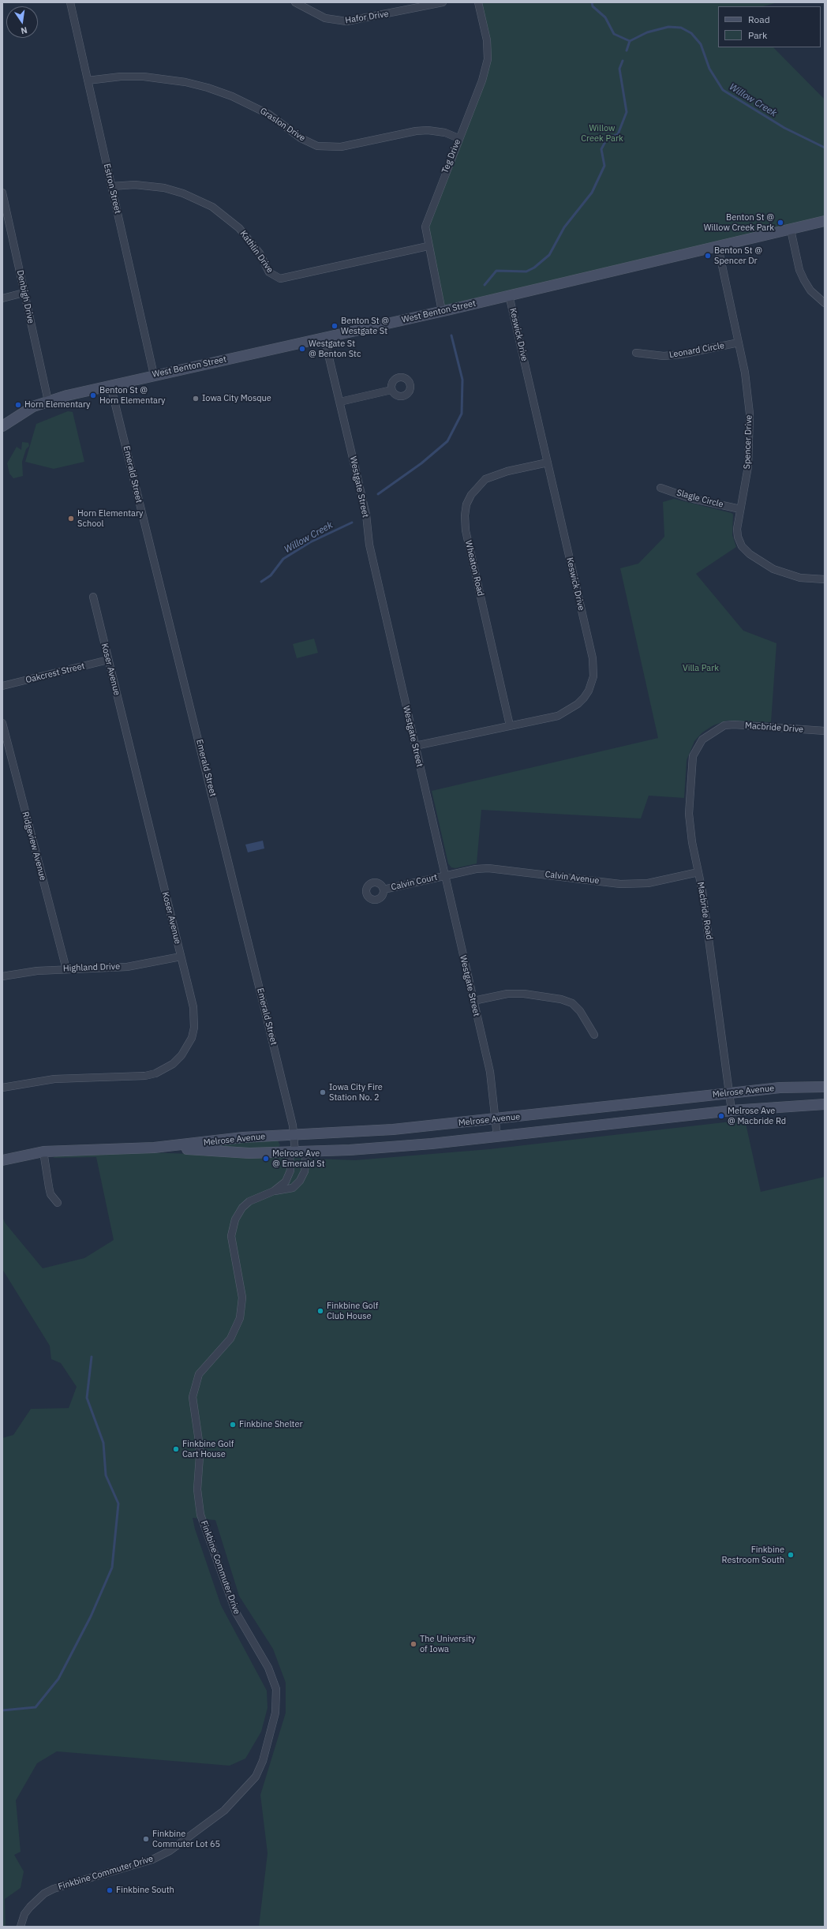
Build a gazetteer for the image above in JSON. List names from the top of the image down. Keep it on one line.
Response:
{"streets":{"main road":["West Benton Street","Melrose Avenue"],"street":["Hafor Drive","Graslon Drive","Teg Drive","Estron Street","Kathlin Drive","Denbigh Drive","Keswick Drive","Leonard Circle","Spencer Drive","Emerald Street","Westgate Street","Slagle Circle","Wheaton Road","Koser Avenue","Oakcrest Street","Macbride Drive","Ridgeview Avenue","Calvin Avenue","Calvin Court","Macbride Road","Highland Drive","Finkbine Commuter Drive"]},"crossings":[["Graslon Drive","Teg Drive"],["Graslon Drive","Estron Street"],["Teg Drive","Kathlin Drive"],["Teg Drive","West Benton Street"],["Estron Street","Kathlin Drive"],["Estron Street","West Benton Street"],["Denbigh Drive","West Benton Street"],["West Benton Street","Keswick Drive"],["West Benton Street","Spencer Drive"],["West Benton Street","Emerald Street"],["West Benton Street","Westgate Street"],["Keswick Drive","Westgate Street"],["Keswick Drive","Wheaton Road"],["Leonard Circle","Spencer Drive"],["Spencer Drive","Slagle Circle"],["Emerald Street","Melrose Avenue"],["Emerald Street","Finkbine Commuter Drive"],["Westgate Street","Calvin Avenue"],["Westgate Street","Calvin Court"],["Westgate Street","Melrose Avenue"],["Koser Avenue","Oakcrest Street"],["Koser Avenue","Highland Drive"],["Macbride Drive","Macbride Road"],["Ridgeview Avenue","Highland Drive"],["Calvin Avenue","Calvin Court"],["Calvin Avenue","Macbride Road"],["Macbride Road","Melrose Avenue"],["Melrose Avenue","Finkbine Commuter Drive"]],"water":["Willow Creek"],"parks":["Willow Creek Park","Villa Park"],"places":["Benton St @ Willow Creek Park","Benton St @ Spencer Dr","Benton St @ Westgate St","Westgate St @ Benton Stc","Benton St @ Horn Elementary","Iowa City Mosque","Horn Elementary","Horn Elementary School","Iowa City Fire Station No. 2","Melrose Ave @ Macbride Rd","Melrose Ave @ Emerald St","Finkbine Golf Club House","Finkbine Shelter","Finkbine Golf Cart House","Finkbine Restroom South","The University of Iowa","Finkbine Commuter Lot 65","Finkbine South"],"legend":["Road","Park"],"north":"bottom"}
